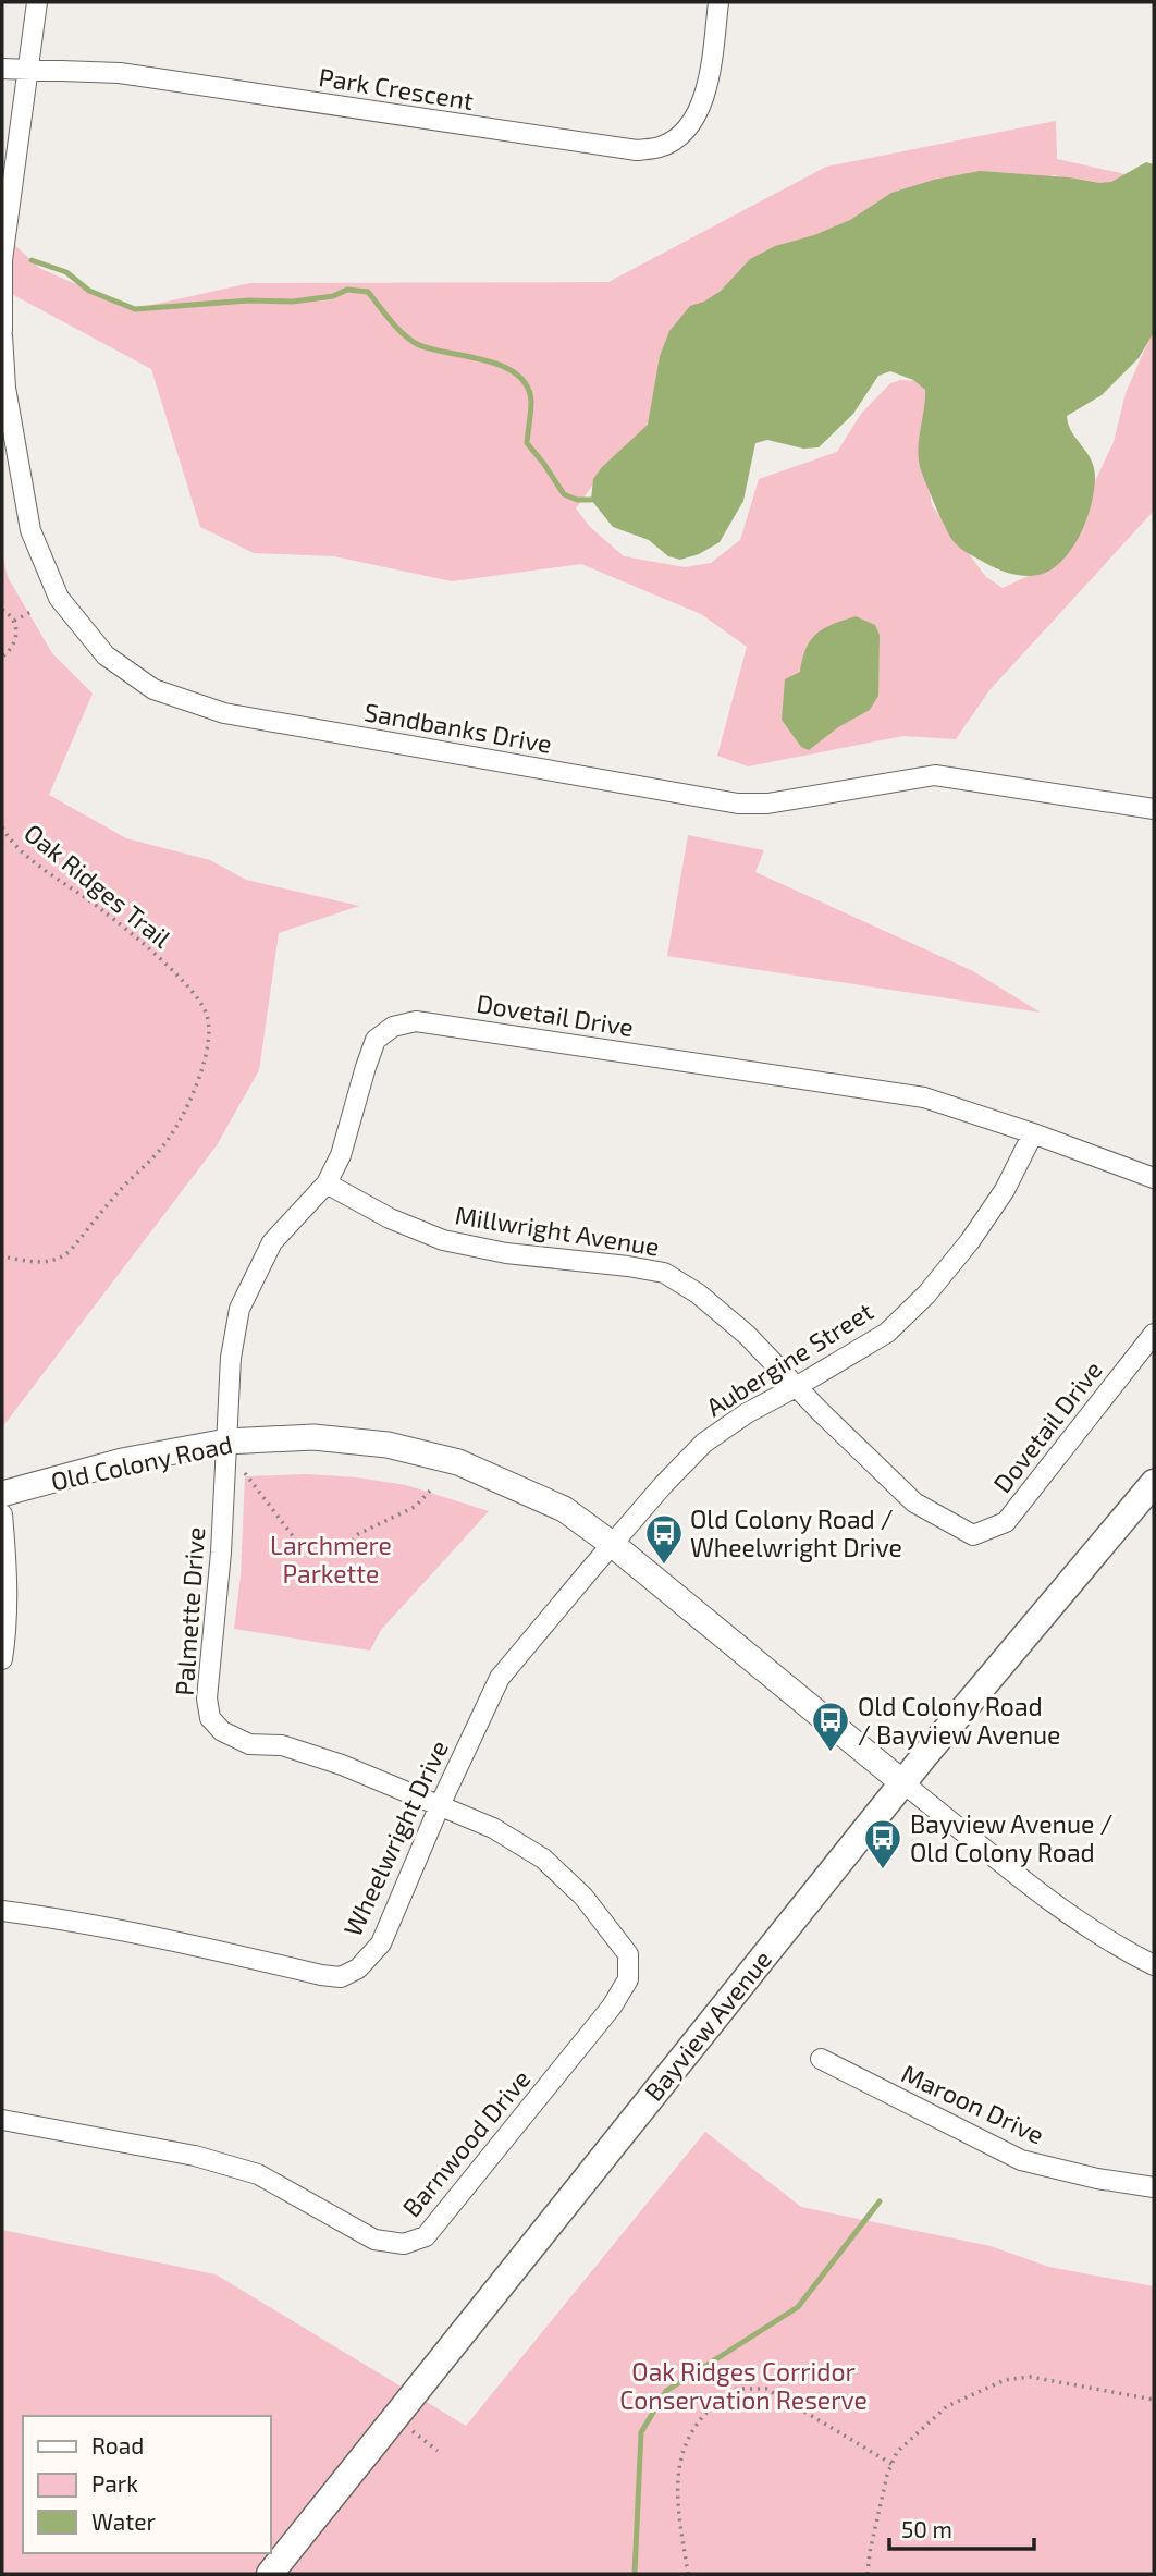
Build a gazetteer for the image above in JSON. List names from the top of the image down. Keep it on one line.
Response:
{"streets":{"main road":["Bayview Avenue"],"street":["Park Crescent","Sandbanks Drive","Dovetail Drive","Millwright Avenue","Aubergine Street","Old Colony Road","Palmette Drive","Wheelwright Drive","Maroon Drive","Barnwood Drive"],"path":["Oak Ridges Trail"]},"crossings":[["Park Crescent","Sandbanks Drive"],["Dovetail Drive","Millwright Avenue"],["Dovetail Drive","Aubergine Street"],["Dovetail Drive","Old Colony Road"],["Dovetail Drive","Palmette Drive"],["Millwright Avenue","Aubergine Street"],["Aubergine Street","Old Colony Road"],["Aubergine Street","Wheelwright Drive"],["Old Colony Road","Palmette Drive"],["Old Colony Road","Wheelwright Drive"],["Old Colony Road","Bayview Avenue"],["Palmette Drive","Wheelwright Drive"],["Palmette Drive","Barnwood Drive"],["Wheelwright Drive","Barnwood Drive"]],"parks":["Larchmere Parkette","Oak Ridges Corridor Conservation Reserve"],"places":{"bus stop":["Old Colony Road / Wheelwright Drive","Old Colony Road / Bayview Avenue","Bayview Avenue / Old Colony Road"]},"legend":["Road","Park","Water"],"scale_bar":"50 m"}
